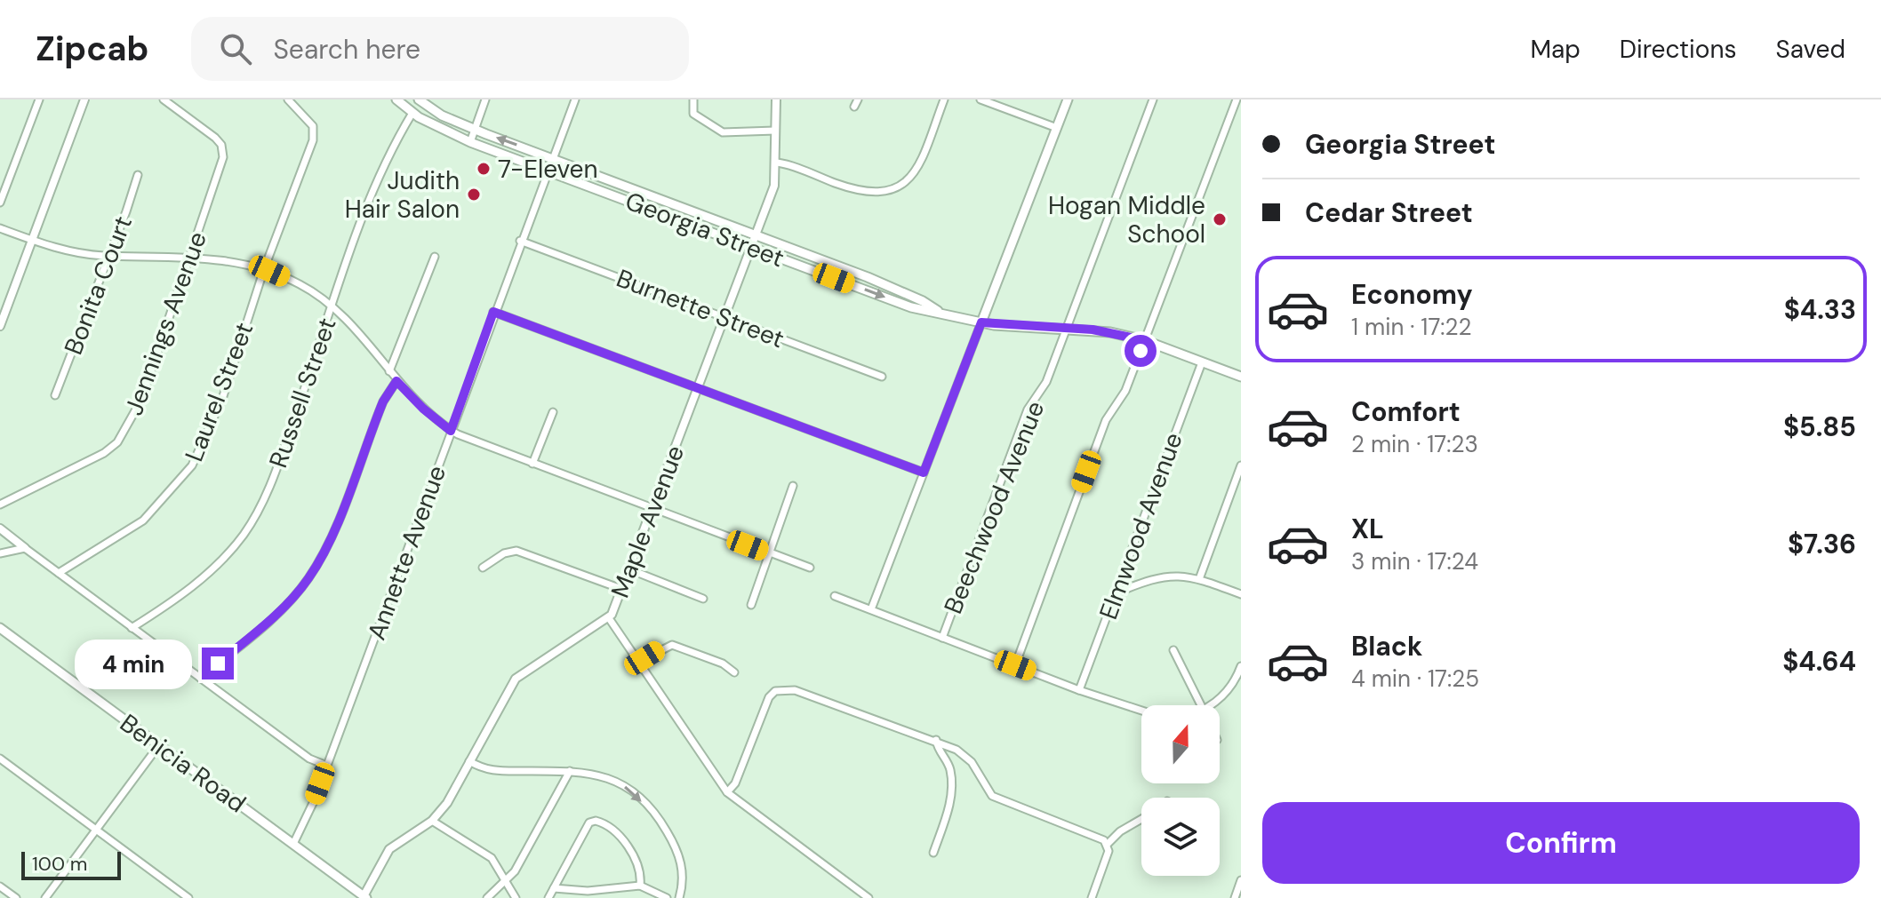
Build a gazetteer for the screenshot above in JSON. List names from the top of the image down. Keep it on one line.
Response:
{"streets":{"main road":["Georgia Street","Benicia Road"],"street":["Bonita Court","Burnette Street","Jennings Avenue","Laurel Street","Russell Street","Beechwood Avenue","Maple Avenue","Elmwood Avenue","Annette Avenue"]},"crossings":[["Georgia Street","Russell Street"],["Georgia Street","Beechwood Avenue"],["Georgia Street","Maple Avenue"],["Georgia Street","Elmwood Avenue"],["Georgia Street","Annette Avenue"],["Burnette Street","Maple Avenue"],["Burnette Street","Annette Avenue"],["Maple Avenue","Benicia Road"],["Annette Avenue","Benicia Road"]],"places":["7-Eleven","Judith Hair Salon","Hogan Middle School"],"scale_bar":"100 m","north":"top","page":{"header":"Zipcab","search":"Search here","nav":["Map","Directions","Saved"],"banner":["Georgia Street","Cedar Street"],"list":[{"name":"Economy","note":"1 min · 17:22","value":"$4.33"},{"name":"Comfort","note":"2 min · 17:23","value":"$5.85"},{"name":"XL","note":"3 min · 17:24","value":"$7.36"},{"name":"Black","note":"4 min · 17:25","value":"$4.64"}],"bubble":"4 min","buttons":"Confirm","scale":"100 m"}}
